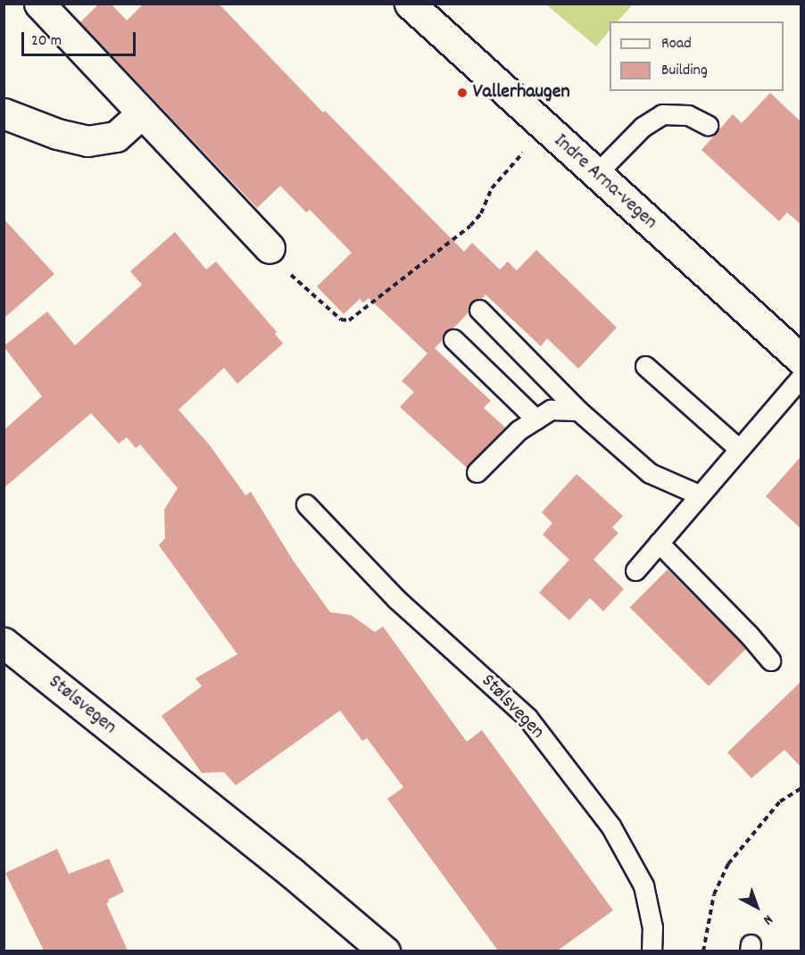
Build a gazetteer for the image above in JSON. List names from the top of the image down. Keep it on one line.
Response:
{"streets":{"street":["Indre Arna-vegen","Stølsvegen"]},"places":["Vallerhaugen"],"legend":["Road","Building"],"scale_bar":"20 m","north":"bottom right"}
